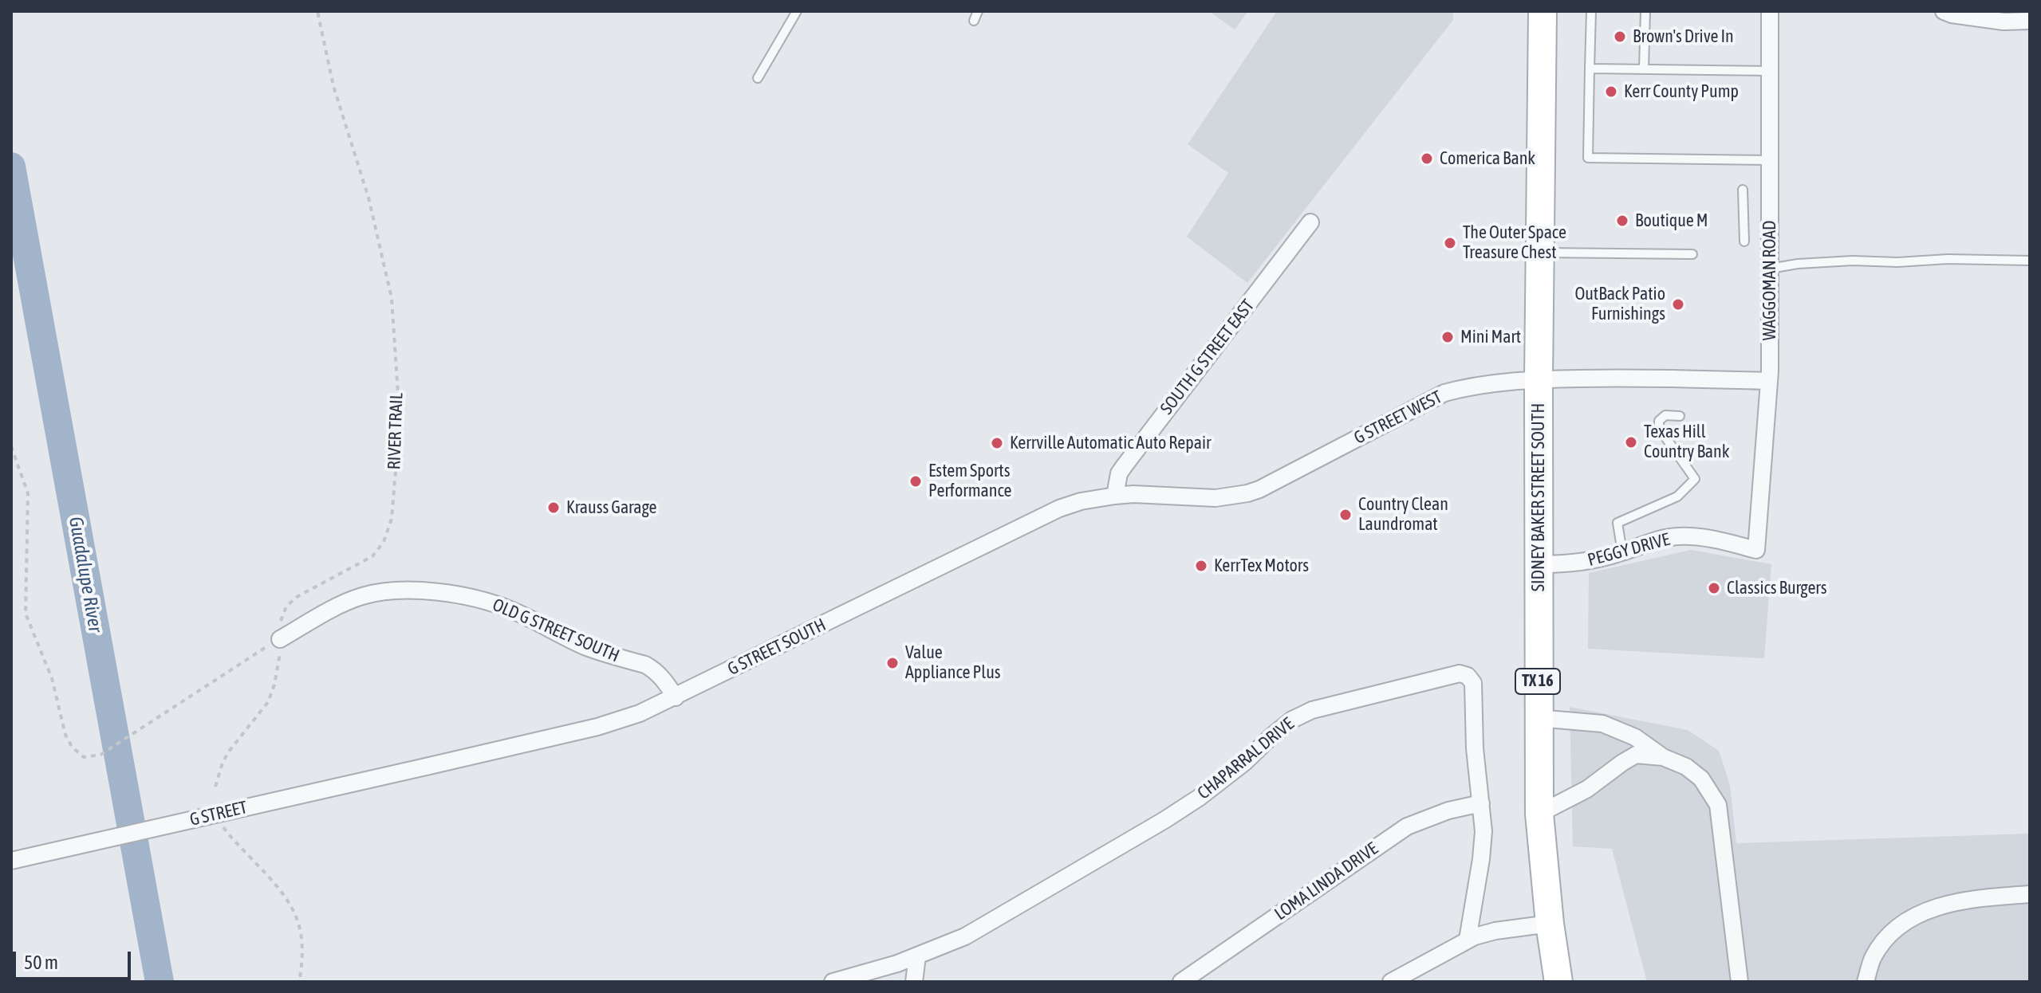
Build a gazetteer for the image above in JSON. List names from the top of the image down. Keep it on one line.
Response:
{"streets":{"main road":["SIDNEY BAKER STREET SOUTH","TX 16"],"street":["WAGGOMAN ROAD","SOUTH G STREET EAST","G STREET WEST","PEGGY DRIVE","OLD G STREET SOUTH","G STREET SOUTH","CHAPARRAL DRIVE","G STREET","LOMA LINDA DRIVE"],"path":["RIVER TRAIL"]},"crossings":[["WAGGOMAN ROAD","G STREET WEST"],["WAGGOMAN ROAD","PEGGY DRIVE"],["SOUTH G STREET EAST","G STREET WEST"],["SOUTH G STREET EAST","G STREET SOUTH"],["G STREET WEST","SIDNEY BAKER STREET SOUTH"],["G STREET WEST","G STREET SOUTH"],["RIVER TRAIL","OLD G STREET SOUTH"],["SIDNEY BAKER STREET SOUTH","PEGGY DRIVE"],["OLD G STREET SOUTH","G STREET SOUTH"],["G STREET SOUTH","G STREET"],["CHAPARRAL DRIVE","LOMA LINDA DRIVE"]],"water":["Guadalupe River"],"places":["Brown's Drive In","Kerr County Pump","Comerica Bank","Boutique M","The Outer Space Treasure Chest","OutBack Patio Furnishings","Mini Mart","Texas Hill Country Bank","Kerrville Automatic Auto Repair","Estem Sports Performance","Krauss Garage","Country Clean Laundromat","KerrTex Motors","Classics Burgers","Value Appliance Plus"],"scale_bar":"50 m"}
